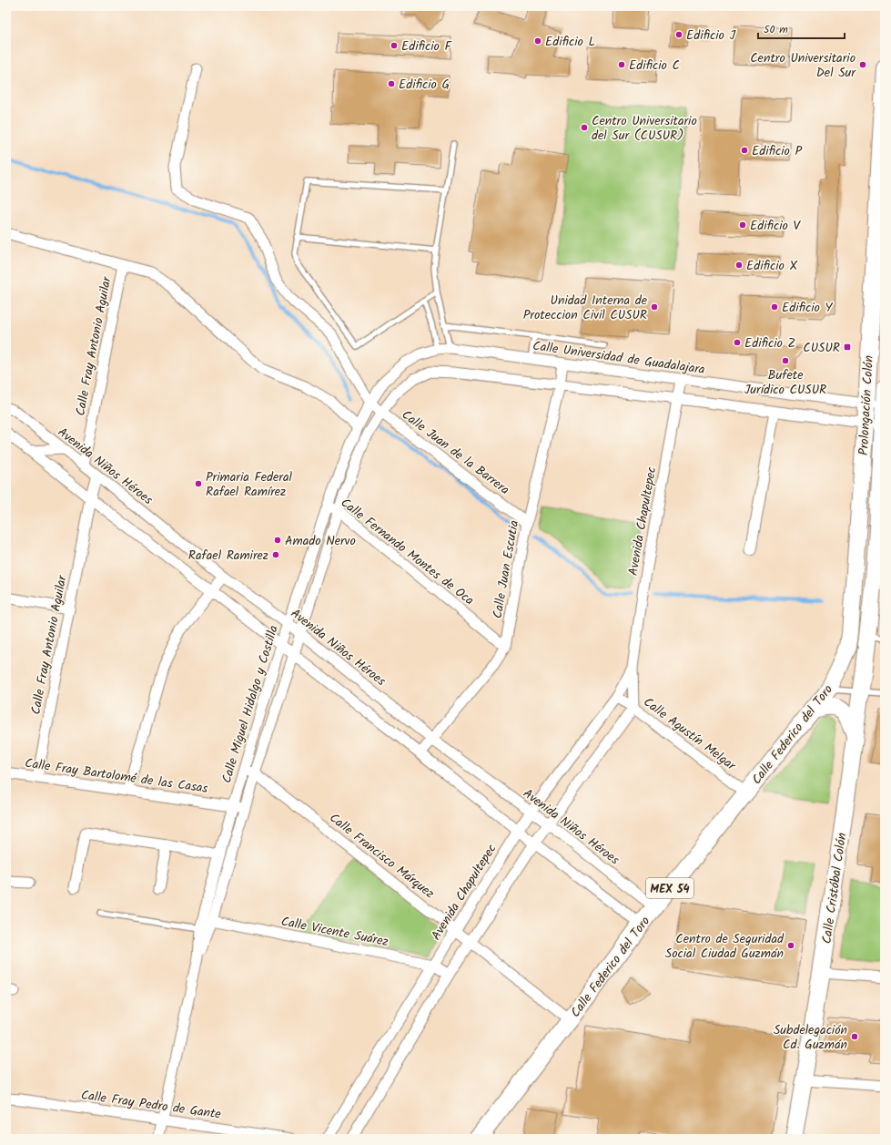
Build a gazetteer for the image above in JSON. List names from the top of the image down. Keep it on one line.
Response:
{"streets":{"main road":["Prolongación Colón","Calle Federico del Toro","MEX 54","Calle Cristóbal Colón"],"street":["Calle Fray Antonio Aguilar","Calle Universidad de Guadalajara","Calle Juan de la Barrera","Avenida Niños Héroes","Avenida Chapultepec","Calle Fernando Montes de Oca","Calle Juan Escutia","Calle Miguel Hidalgo y Costilla","Calle Agustín Melgar","Calle Fray Bartolomé de las Casas","Calle Francisco Márquez","Calle Vicente Suárez","Calle Fray Pedro de Gante"]},"crossings":[["Calle Fray Antonio Aguilar","Avenida Niños Héroes"],["Calle Fray Antonio Aguilar","Calle Fray Bartolomé de las Casas"],["Calle Universidad de Guadalajara","Prolongación Colón"],["Calle Universidad de Guadalajara","Calle Juan de la Barrera"],["Calle Universidad de Guadalajara","Avenida Chapultepec"],["Calle Universidad de Guadalajara","Calle Juan Escutia"],["Calle Universidad de Guadalajara","Calle Miguel Hidalgo y Costilla"],["Prolongación Colón","Calle Federico del Toro"],["Prolongación Colón","Calle Cristóbal Colón"],["Calle Juan de la Barrera","Calle Juan Escutia"],["Calle Juan de la Barrera","Calle Miguel Hidalgo y Costilla"],["Avenida Niños Héroes","Avenida Chapultepec"],["Avenida Niños Héroes","Calle Juan Escutia"],["Avenida Niños Héroes","Calle Miguel Hidalgo y Costilla"],["Avenida Niños Héroes","Calle Federico del Toro"],["Avenida Chapultepec","Calle Agustín Melgar"],["Avenida Chapultepec","Calle Francisco Márquez"],["Avenida Chapultepec","Calle Vicente Suárez"],["Calle Fernando Montes de Oca","Calle Juan Escutia"],["Calle Fernando Montes de Oca","Calle Miguel Hidalgo y Costilla"],["Calle Miguel Hidalgo y Costilla","Calle Fray Bartolomé de las Casas"],["Calle Miguel Hidalgo y Costilla","Calle Francisco Márquez"],["Calle Miguel Hidalgo y Costilla","Calle Vicente Suárez"],["Calle Miguel Hidalgo y Costilla","Calle Fray Pedro de Gante"],["Calle Agustín Melgar","Calle Federico del Toro"],["Calle Federico del Toro","Calle Francisco Márquez"],["Calle Federico del Toro","Calle Cristóbal Colón"]],"places":{"other":["Edificio J","Edificio L","Edificio F","Edificio C","Centro Universitario Del Sur","Edificio G","Centro Universitario del Sur (CUSUR)","Edificio P","Edificio V","Edificio X","Unidad Interna de Proteccion Civil CUSUR","Edificio Y","Edificio Z","Bufete Jurídico CUSUR","Primaria Federal Rafael Ramírez","Amado Nervo","Rafael Ramirez","Centro de Seguridad Social Ciudad Guzmán","Subdelegación Cd. Guzmán"],"transit":["CUSUR"]},"scale_bar":"50 m"}
